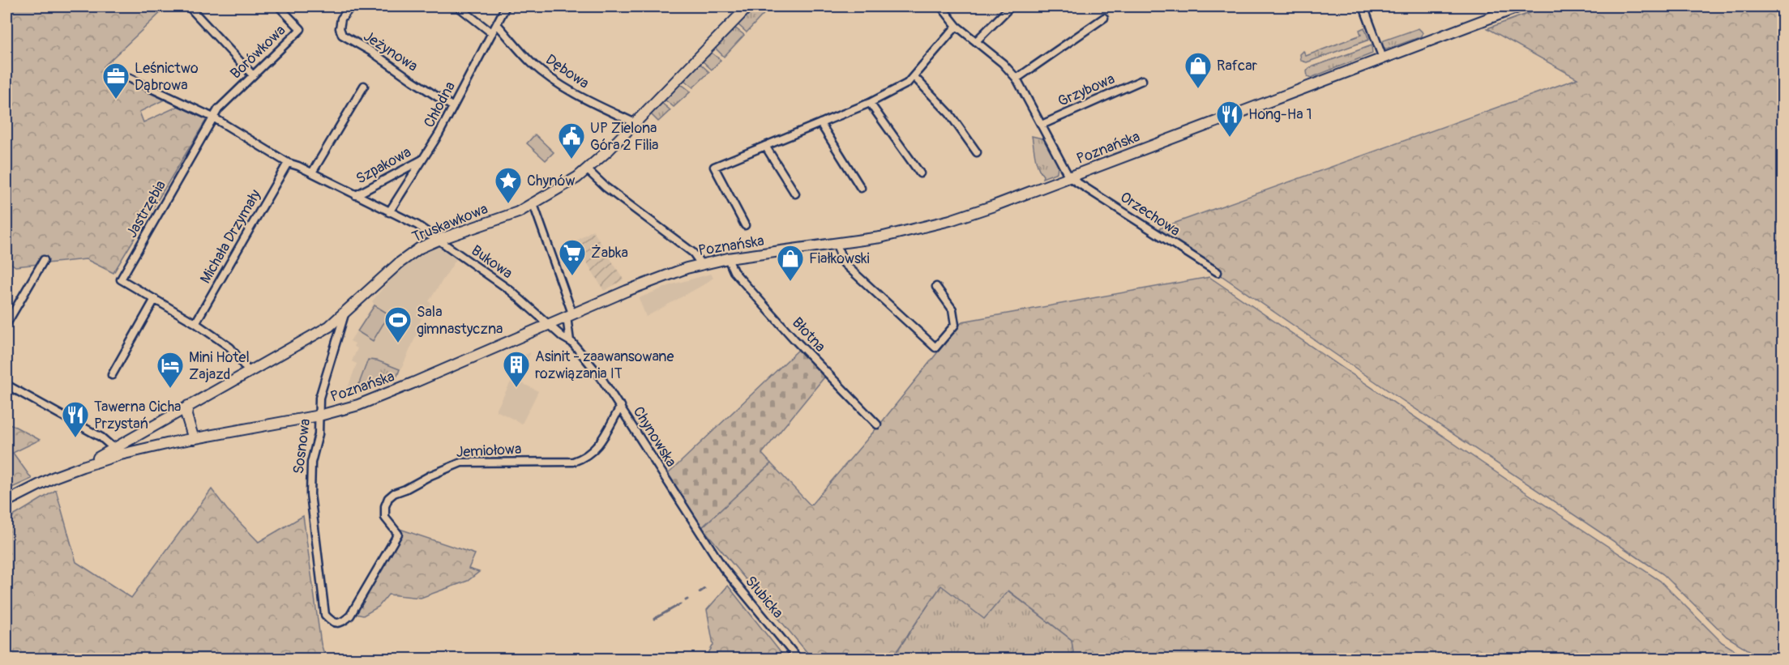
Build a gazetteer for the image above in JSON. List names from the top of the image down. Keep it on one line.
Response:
{"streets":{"street":["Jeżynowa","Borówkowa","Dębowa","Grzybowa","Chłodna","Poznańska","Szpakowa","Jastrzębia","Orzechowa","Truskawkowa","Michała Drzymały","Bukowa","Błotna","Chynowska","Sosnowa","Jemiołowa","Słubicka"]},"crossings":[["Jeżynowa","Chłodna"],["Borówkowa","Jastrzębia"],["Borówkowa","Bukowa"],["Dębowa","Chłodna"],["Dębowa","Truskawkowa"],["Chłodna","Szpakowa"],["Chłodna","Bukowa"],["Poznańska","Orzechowa"],["Poznańska","Truskawkowa"],["Poznańska","Bukowa"],["Poznańska","Błotna"],["Poznańska","Chynowska"],["Poznańska","Sosnowa"],["Szpakowa","Bukowa"],["Jastrzębia","Truskawkowa"],["Jastrzębia","Michała Drzymały"],["Jastrzębia","Bukowa"],["Truskawkowa","Bukowa"],["Truskawkowa","Sosnowa"],["Michała Drzymały","Bukowa"],["Bukowa","Chynowska"],["Chynowska","Jemiołowa"],["Chynowska","Słubicka"],["Sosnowa","Jemiołowa"]],"places":{"shop":["Rafcar","Fiałkowski"],"office":["Leśnictwo Dąbrowa"],"restaurant":["Hong-Ha 1","Tawerna Cicha Przystań"],"public building":["UP Zielona Góra 2 Filia"],"place":["Chynów"],"supermarket":["Żabka"],"sports":["Sala gimnastyczna"],"building":["Asinit - zaawansowane rozwiązania IT"],"hotel":["Mini Hotel Zajazd"]}}
